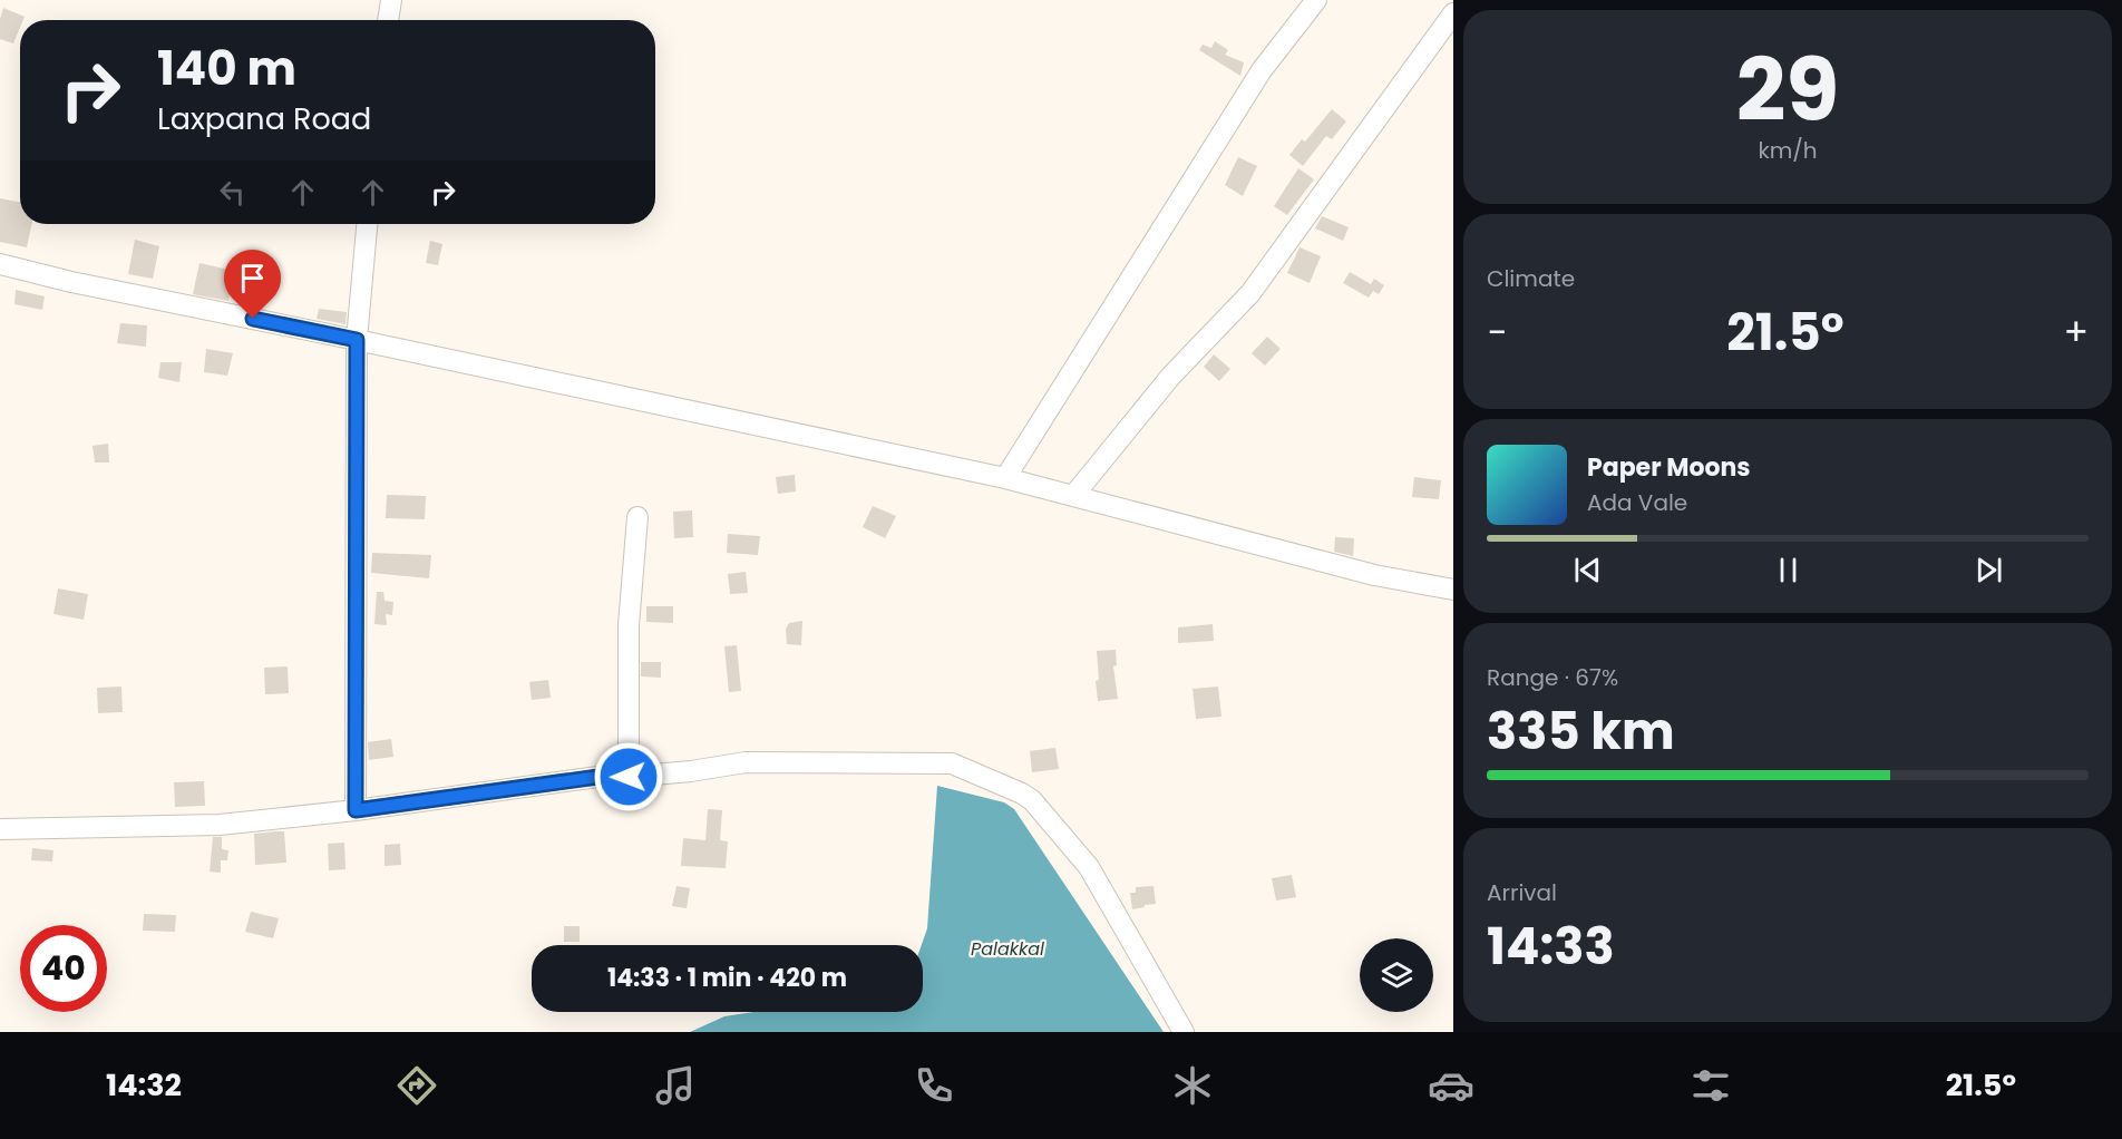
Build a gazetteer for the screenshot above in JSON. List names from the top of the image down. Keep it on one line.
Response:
{"water":["Palakkal"],"page":{"tile":[["29","km/h"],"Climate",["Range · 67%","335 km"],["Arrival","14:33"]],"turn":["140 m","Laxpana Road"],"heat":["−","21.5°","+"],"song":["Paper Moons","Ada Vale"],"limit":"40","trip":"14:33 · 1 min · 420 m","tabs":["14:32","21.5°"]}}
